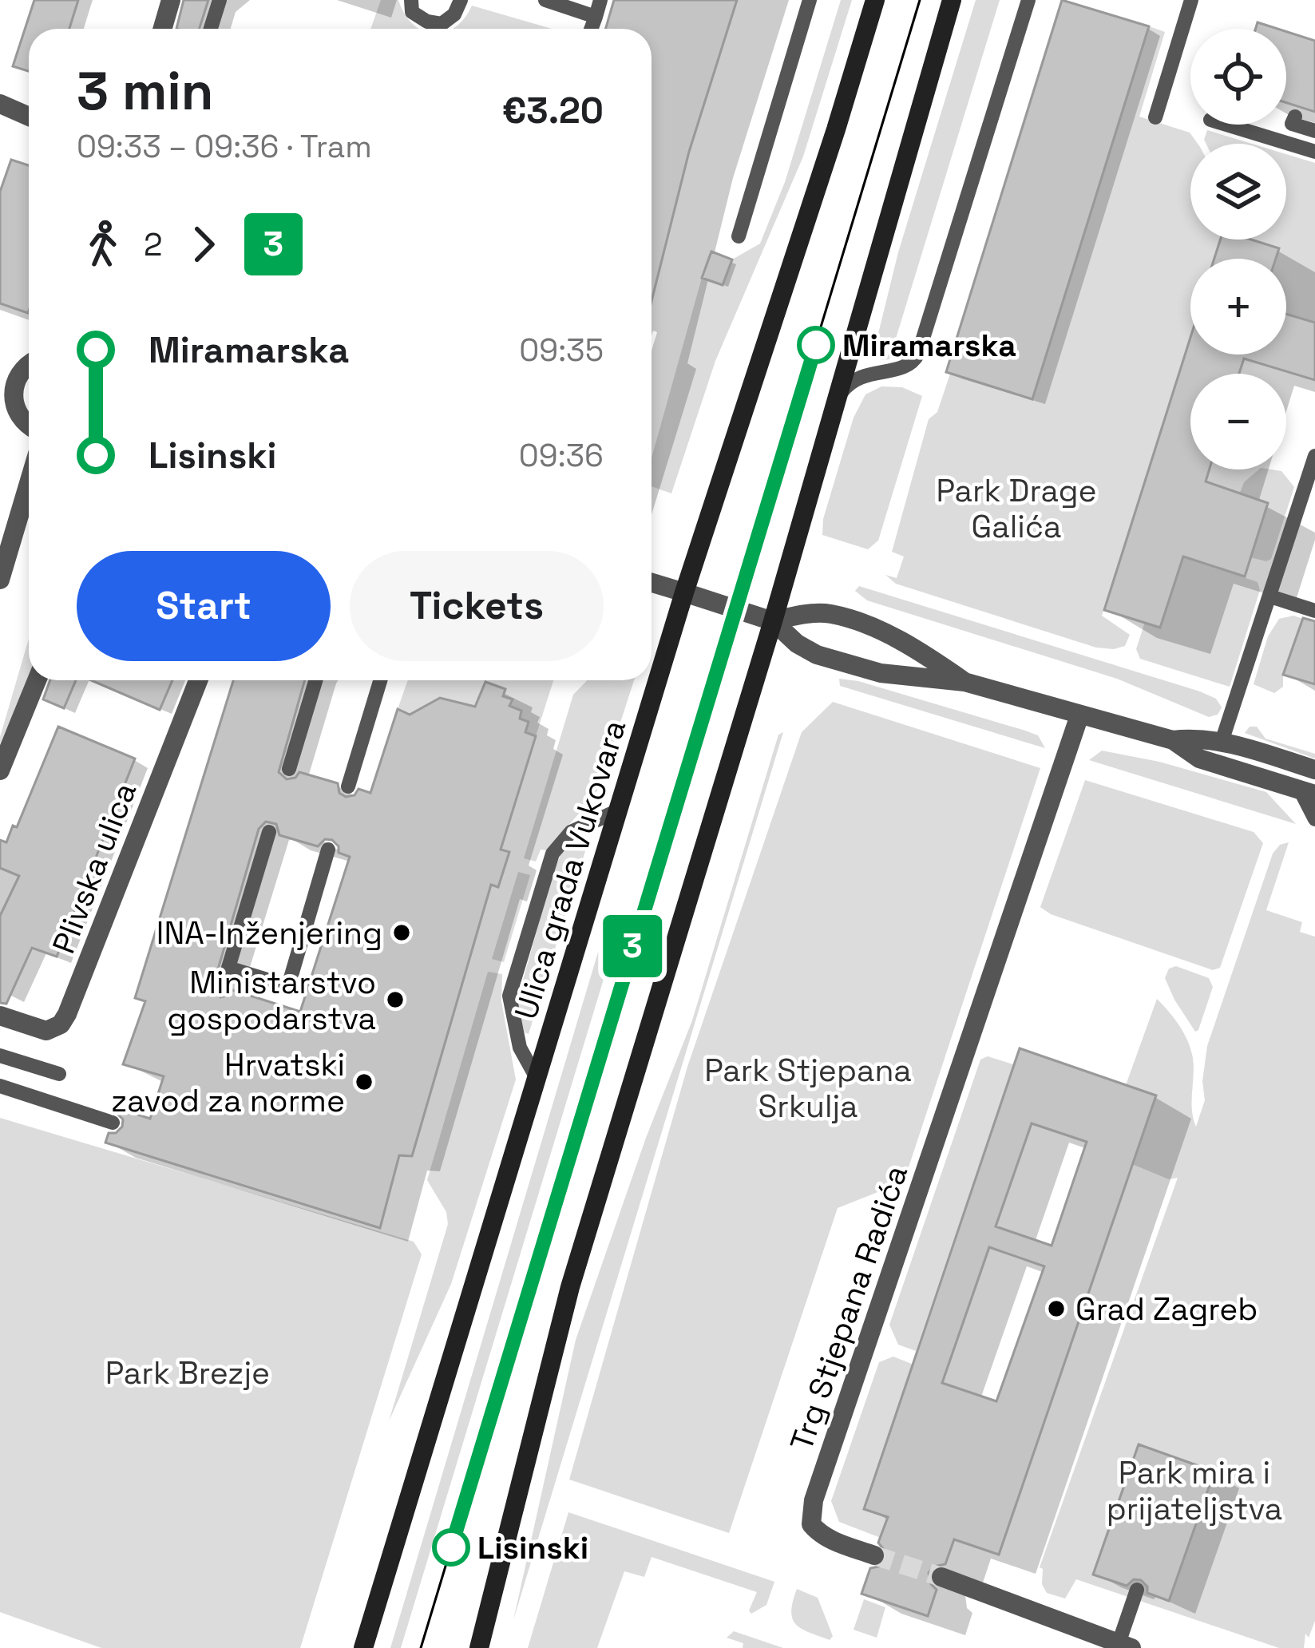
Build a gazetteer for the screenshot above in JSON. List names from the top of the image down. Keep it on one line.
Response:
{"streets":{"main road":["Ulica grada Vukovara"],"street":["Plivska ulica","Trg Stjepana Radića"]},"parks":["Park Drage Galića","Park Stjepana Srkulja","Park Brezje","Park mira i prijateljstva"],"places":["Miramarska","INA-Inženjering","Ministarstvo gospodarstva","Hrvatski zavod za norme","Grad Zagreb","Lisinski"],"lines":["tram line 3"],"page":{"on_map":"3","map_buttons":["+","−"],"heading":["3 min","09:33 – 09:36 · Tram","€3.20"],"legs":["2","3"],"list":[{"name":"Miramarska","value":"09:35"},{"name":"Lisinski","value":"09:36"}],"buttons":["Start","Tickets"]}}
